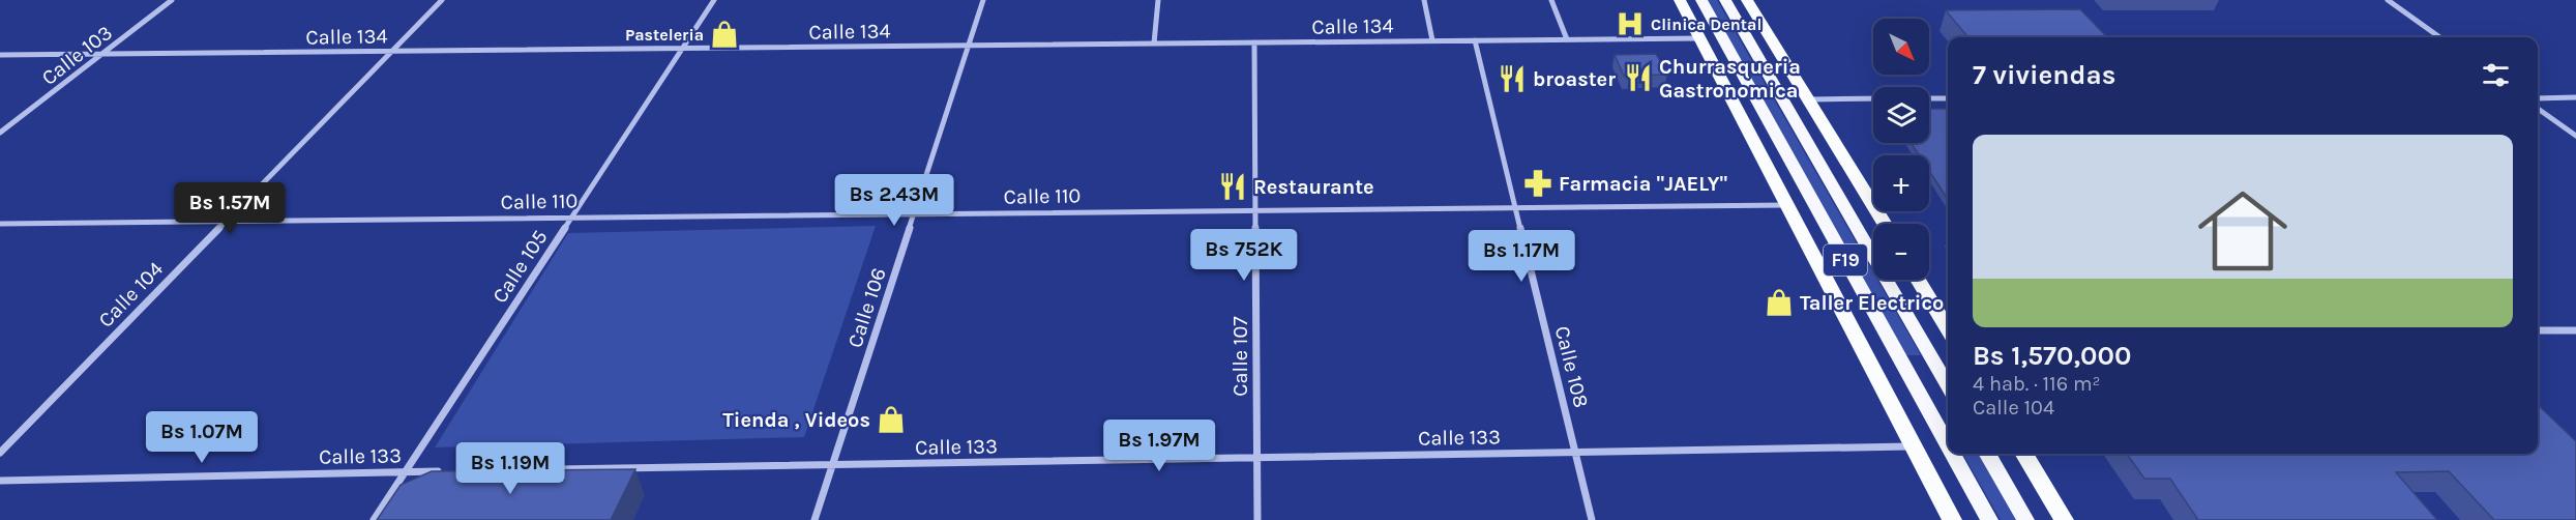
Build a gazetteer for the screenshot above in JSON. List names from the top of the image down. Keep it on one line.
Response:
{"streets":{"highway":["F19"],"street":["Calle 134","Calle 103","Calle 110","Calle 105","Calle 104","Calle 106","Calle 107","Calle 108","Calle 133"]},"crossings":[["Calle 134","Calle 103"],["Calle 134","F19"],["Calle 134","Calle 105"],["Calle 134","Calle 104"],["Calle 134","Calle 106"],["Calle 134","Calle 107"],["Calle 134","Calle 108"],["Calle 110","F19"],["Calle 110","Calle 105"],["Calle 110","Calle 104"],["Calle 110","Calle 106"],["Calle 110","Calle 107"],["Calle 110","Calle 108"],["F19","Calle 133"],["Calle 105","Calle 133"],["Calle 106","Calle 133"],["Calle 107","Calle 133"],["Calle 108","Calle 133"]],"places":{"hospital":["Clinica Dental"],"shop":["Pasteleria","Taller Electrico","Tienda , Videos"],"restaurant":["Churrasqueria Gastronomica","broaster","Restaurante"],"pharmacy":["Farmacia \"JAELY\""]},"north":"bottom right","page":{"map_buttons":["+","−"],"heading":"7 viviendas","list":[{"name":"Bs 1,570,000","note":"4 hab. · 116 m² · Calle 104"}],"price":["Bs 2.43M","Bs 1.57M","Bs 752K","Bs 1.17M","Bs 1.07M","Bs 1.97M","Bs 1.19M"]}}
